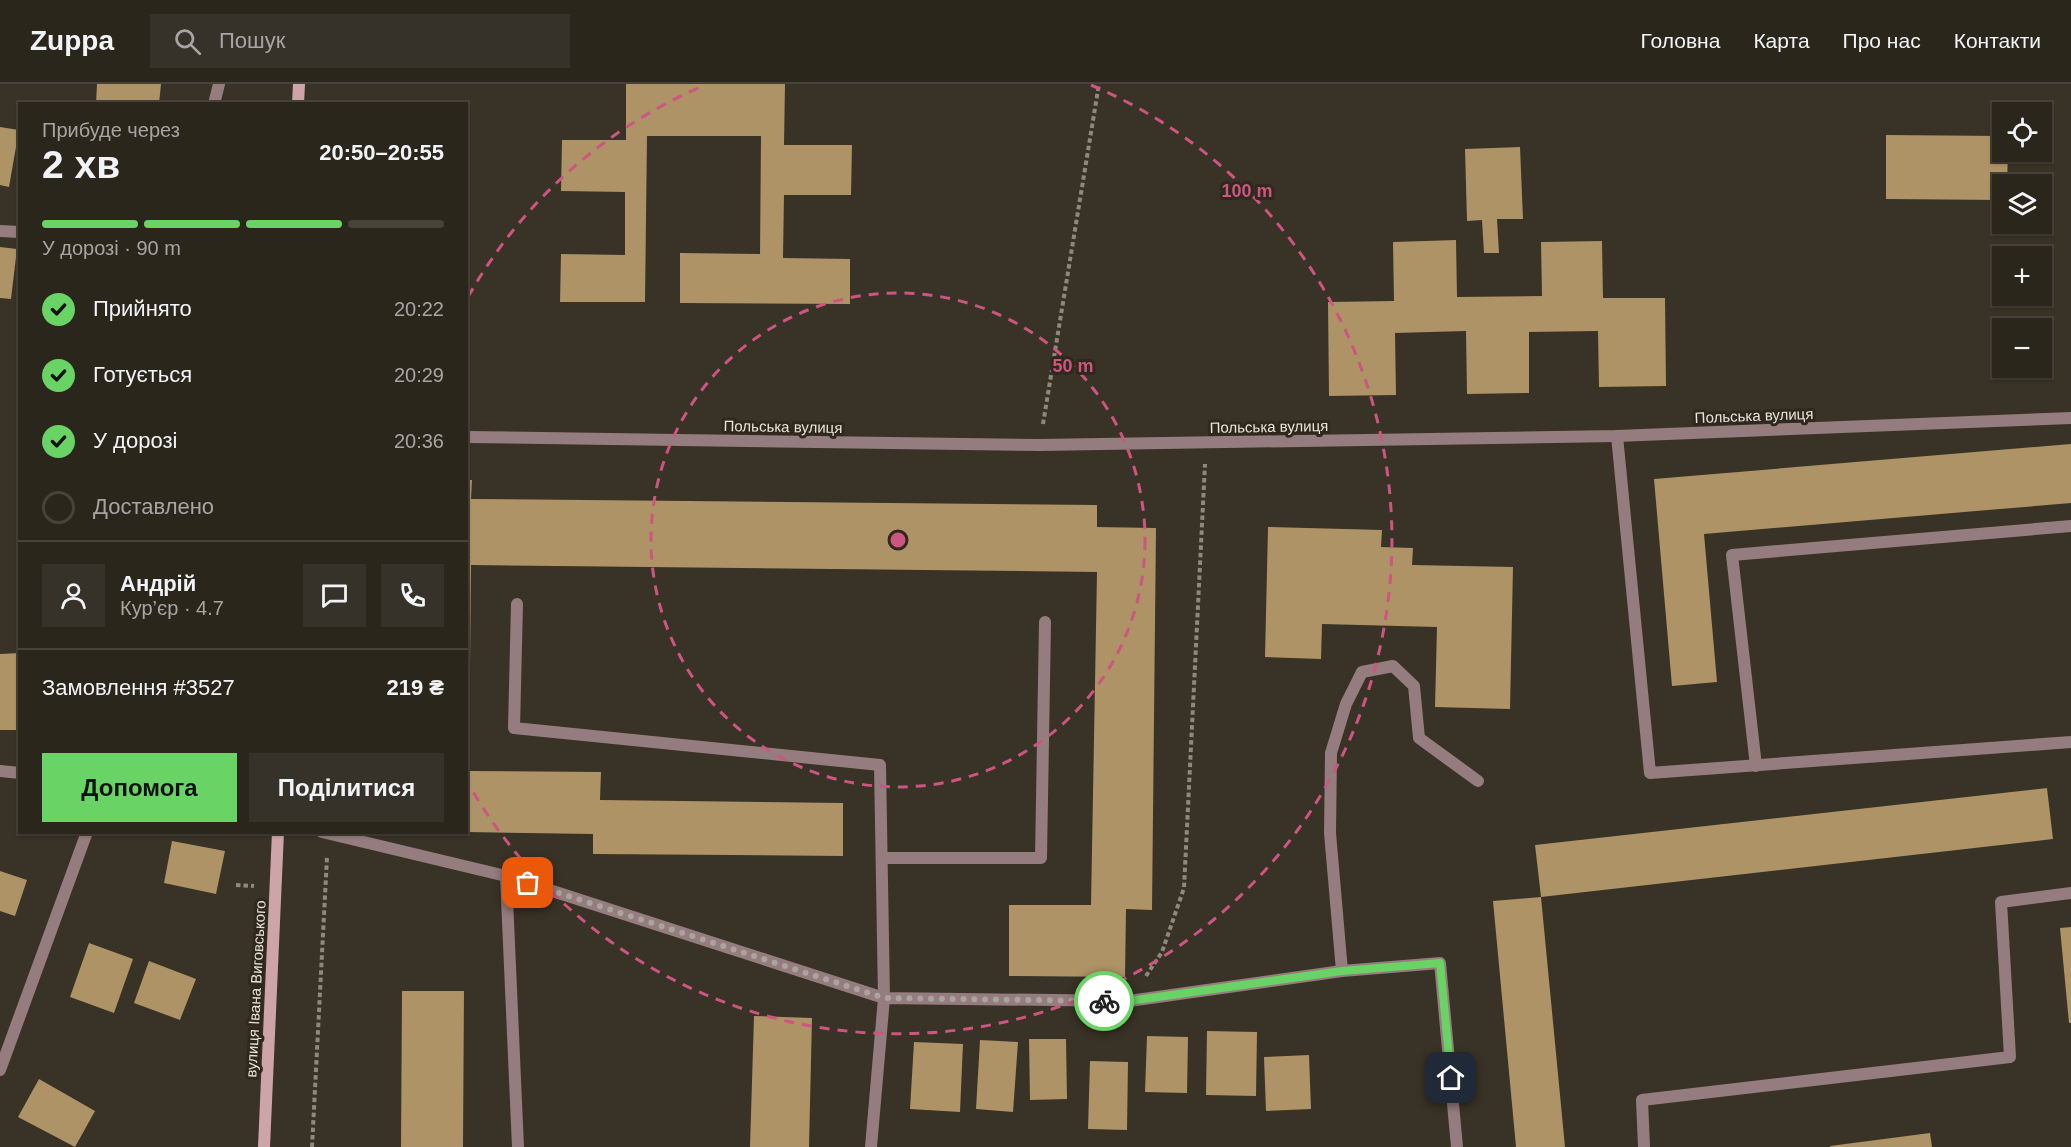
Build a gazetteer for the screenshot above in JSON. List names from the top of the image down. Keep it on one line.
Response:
{"streets":{"main road":["вулиця Івана Виговського"],"street":["Польська вулиця"]},"page":{"header":"Zuppa","search":"Пошук","nav":["Головна","Карта","Про нас","Контакти"],"map_buttons":["+","−"],"heading":["2 хв","Прибуде через","20:50–20:55"],"panel":["Андрій","Кур’єр · 4.7","Замовлення #3527","219 ₴"],"bar":"У дорозі · 90 m","list":[["Прийнято","20:22"],["Готується","20:29"],["У дорозі","20:36"],"Доставлено"],"buttons":["Допомога","Поділитися"]},"rings":["100 m","50 m"]}
